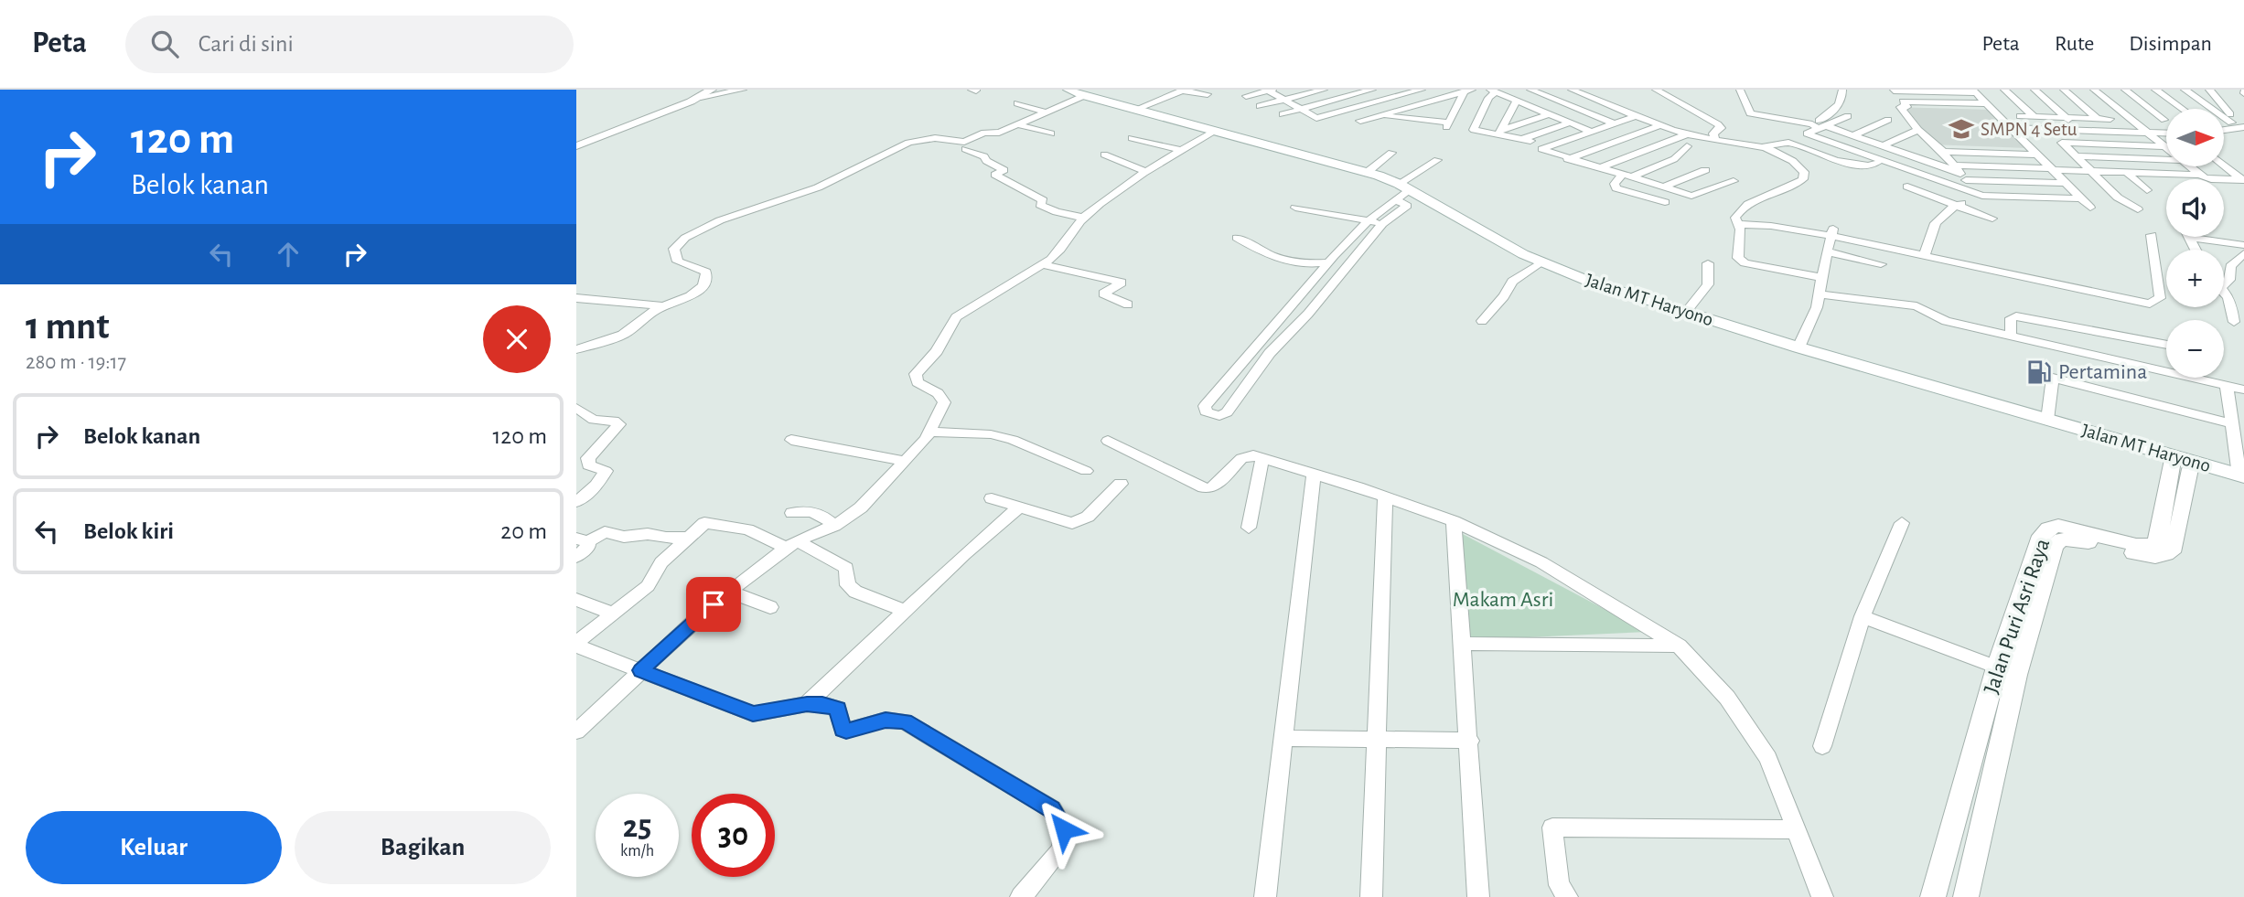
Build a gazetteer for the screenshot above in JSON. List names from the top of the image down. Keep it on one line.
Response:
{"streets":{"main road":["Jalan MT Haryono"],"street":["Jalan Puri Asri Raya"]},"crossings":[["Jalan MT Haryono","Jalan Puri Asri Raya"]],"parks":["Makam Asri"],"places":{"school or university":["SMPN 4 Setu"],"fuel station":["Pertamina"]},"north":"right","page":{"header":"Peta","search":"Cari di sini","nav":["Peta","Rute","Disimpan"],"turn":["120 m","Belok kanan"],"map_buttons":["+","−"],"heading":["1 mnt","280 m · 19:17"],"list":[{"name":"Belok kanan","value":"120 m"},{"name":"Belok kiri","value":"20 m"}],"speed":"25 km/h","limit":"30","buttons":["Keluar","Bagikan"]}}
